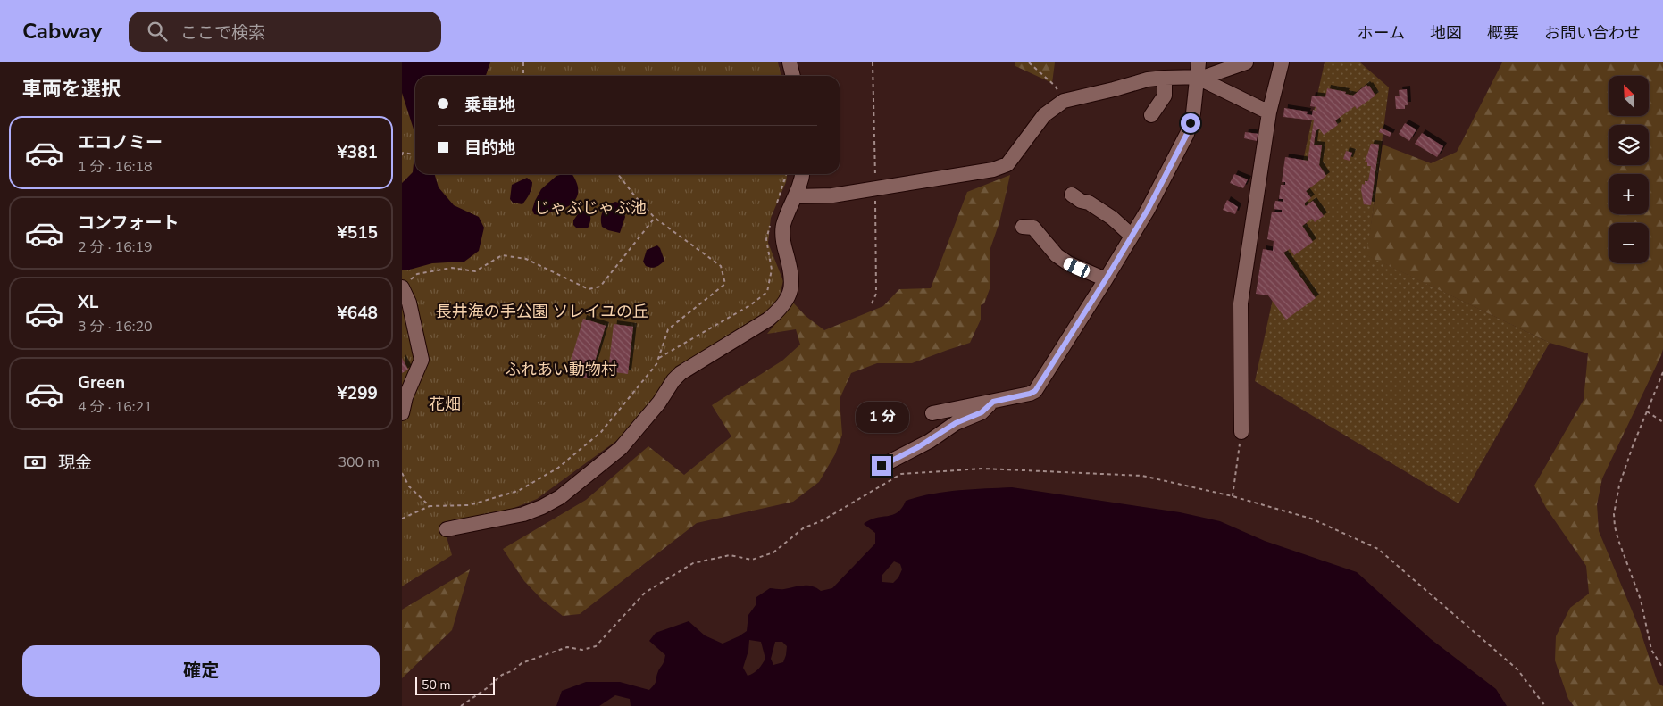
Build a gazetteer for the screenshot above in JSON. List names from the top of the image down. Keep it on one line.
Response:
{"parks":["じゃぶじゃぶ池","長井海の手公園 ソレイユの丘","ふれあい動物村","花畑"],"scale_bar":"50 m","north":"top left","page":{"header":"Cabway","search":"ここで検索","nav":["ホーム","地図","概要","お問い合わせ"],"heading":"車両を選択","map_buttons":["+","−"],"banner":["乗車地","目的地"],"list":[{"name":"エコノミー","note":"1 分 · 16:18","value":"¥381"},{"name":"コンフォート","note":"2 分 · 16:19","value":"¥515"},{"name":"XL","note":"3 分 · 16:20","value":"¥648"},{"name":"Green","note":"4 分 · 16:21","value":"¥299"}],"bubble":"1 分","pay":["現金","300 m"],"buttons":"確定","scale":"50 m"}}
